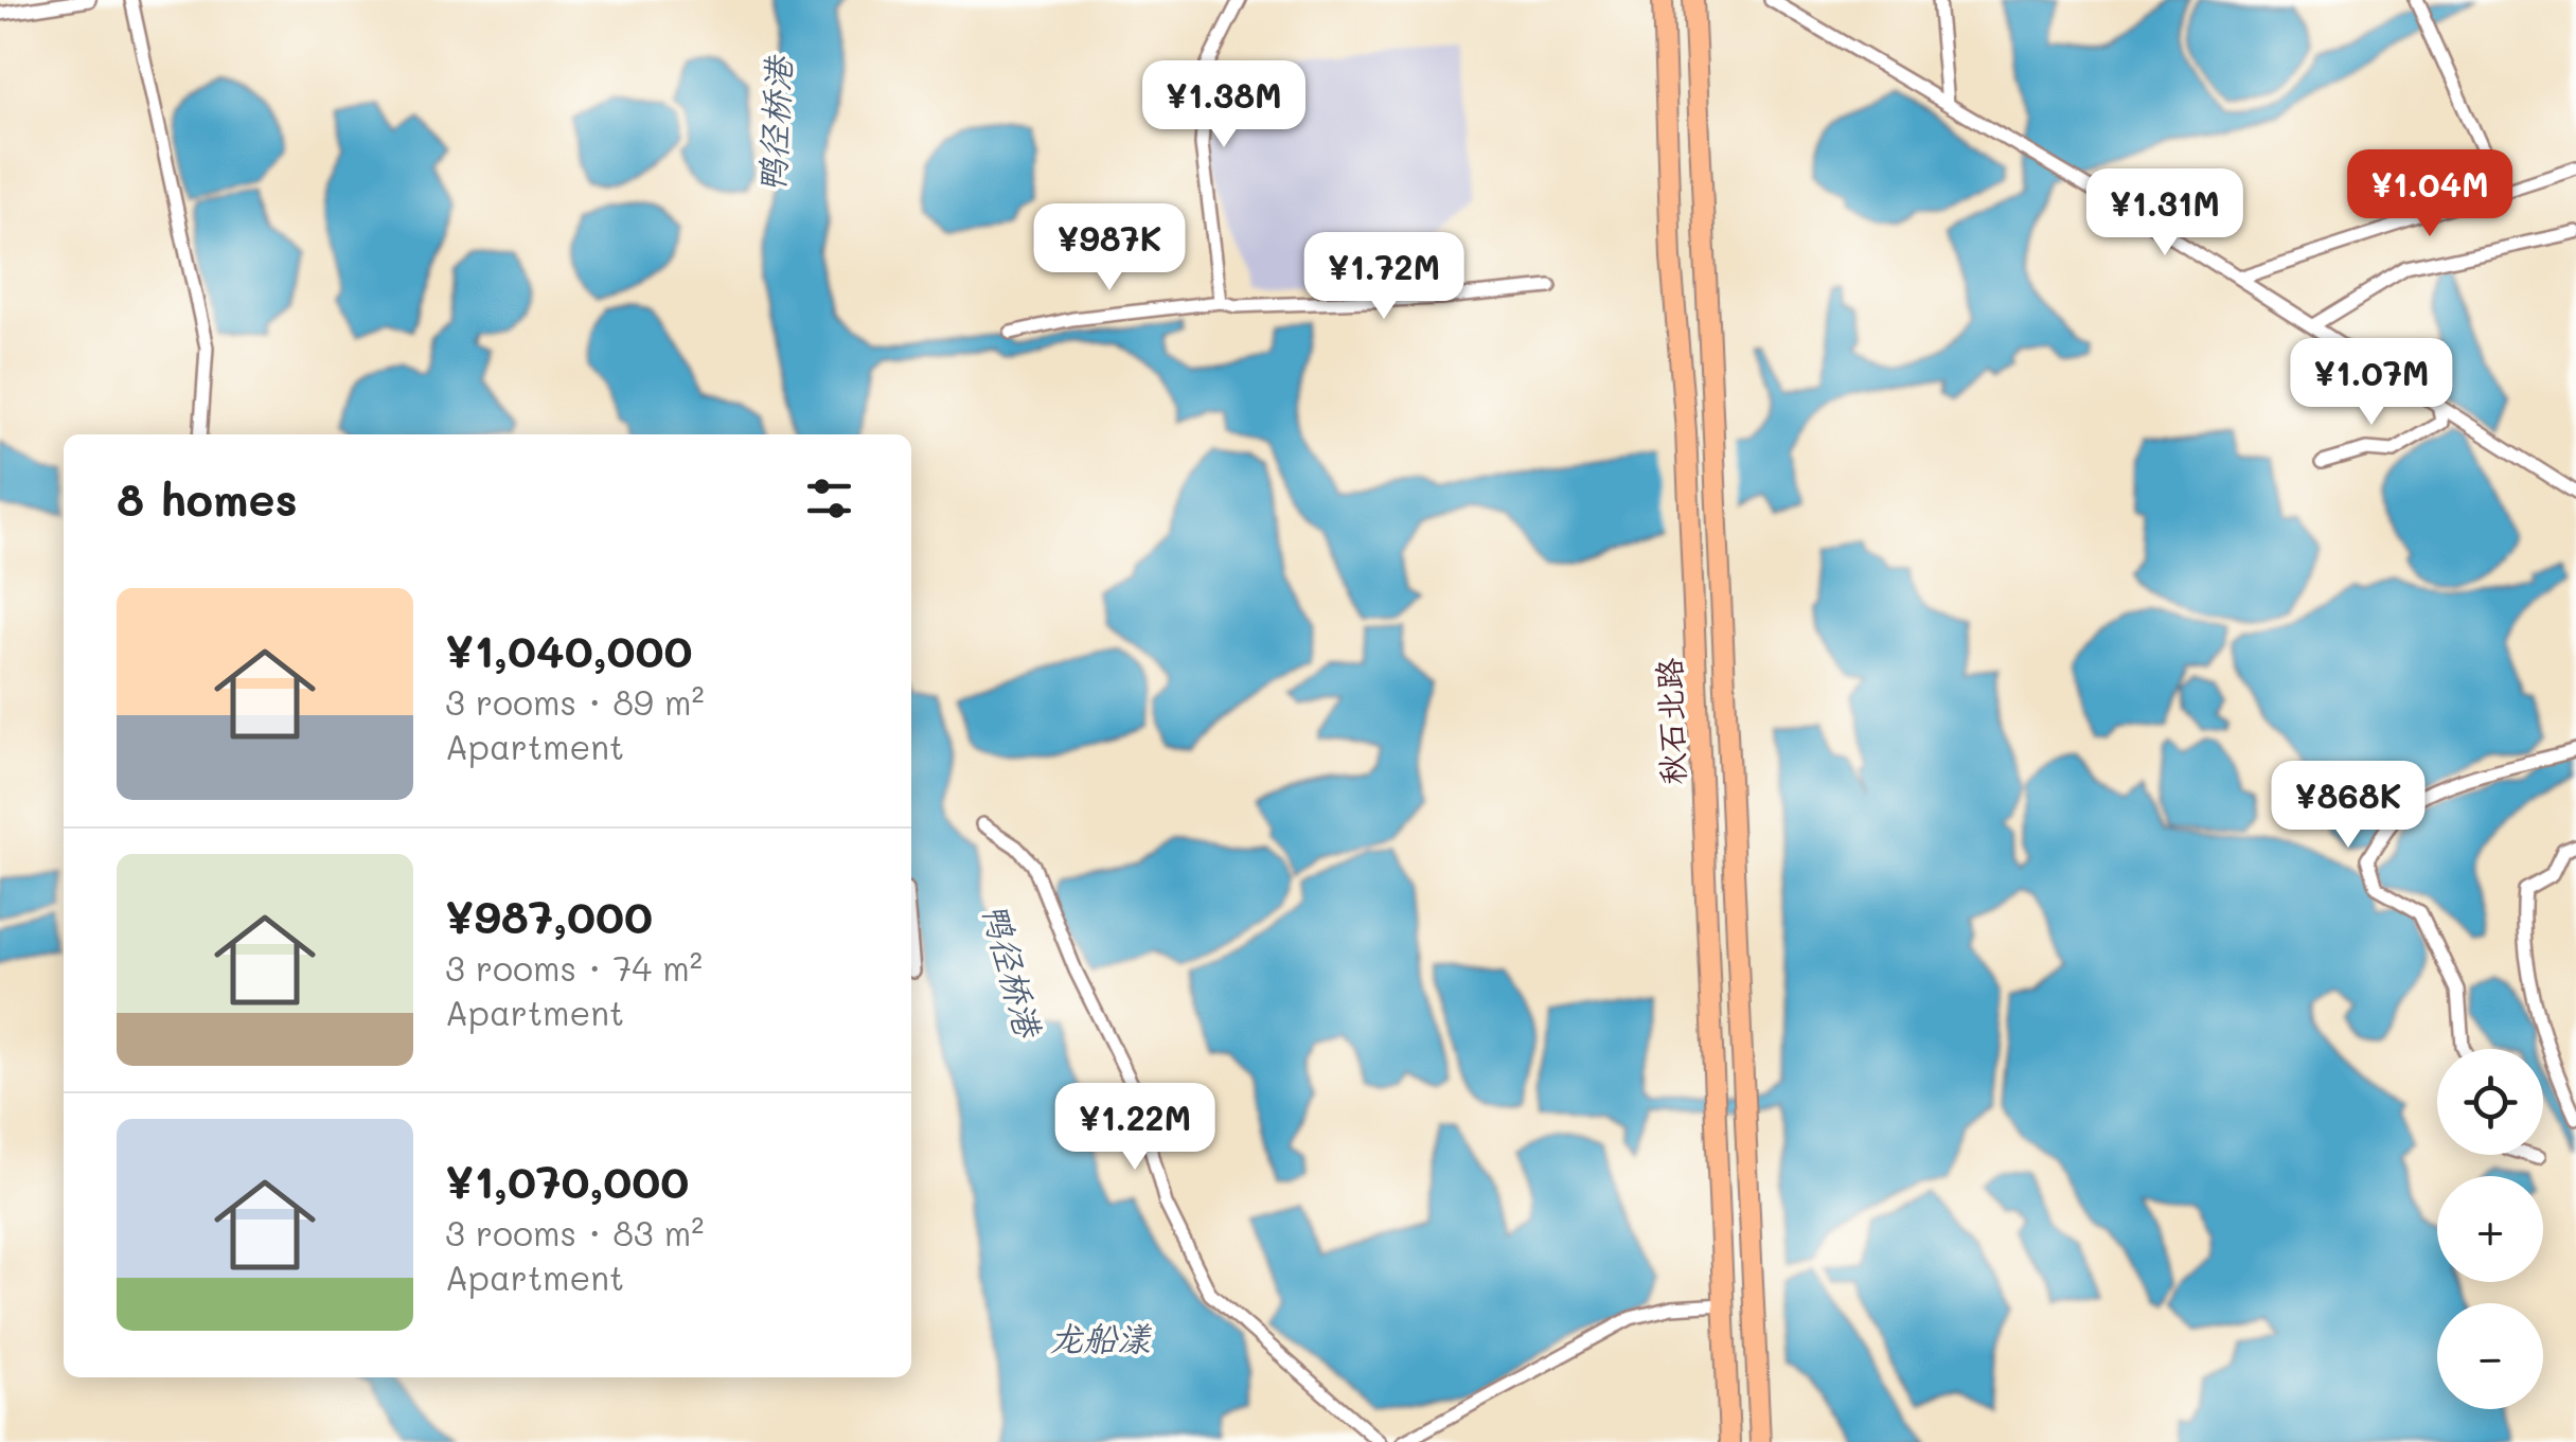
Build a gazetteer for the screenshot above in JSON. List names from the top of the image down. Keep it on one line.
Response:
{"streets":{"main road":["秋石北路"]},"water":["鸭径桥港","龙船漾"],"page":{"price":["¥1.38M","¥1.04M","¥1.31M","¥987K","¥1.72M","¥1.07M","¥868K","¥1.22M"],"heading":"8 homes","list":[{"name":"¥1,040,000","note":"3 rooms · 89 m² · Apartment"},{"name":"¥987,000","note":"3 rooms · 74 m² · Apartment"},{"name":"¥1,070,000","note":"3 rooms · 83 m² · Apartment"}],"map_buttons":["+","−"]}}
